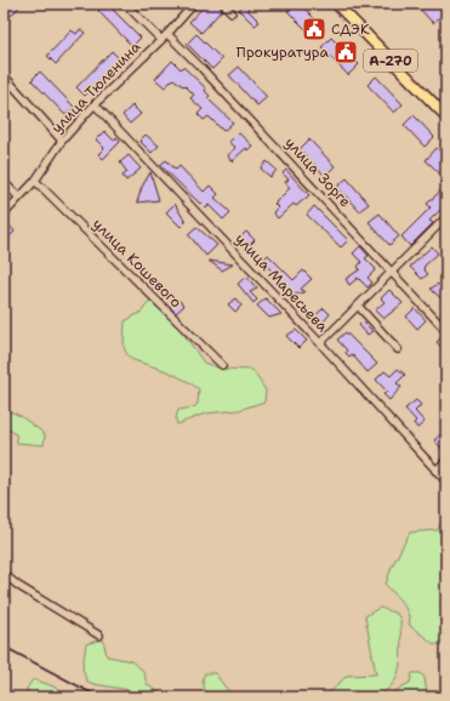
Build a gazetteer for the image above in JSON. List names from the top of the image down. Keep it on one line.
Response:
{"streets":{"highway":["А-270"],"street":["улица Тюленина","улица Зорге","улица Кошевого","улица Маресьева"]},"crossings":[["улица Тюленина","улица Зорге"],["улица Тюленина","улица Кошевого"],["улица Тюленина","улица Маресьева"]],"places":{"public building":["СДЭК","Прокуратура"]}}
